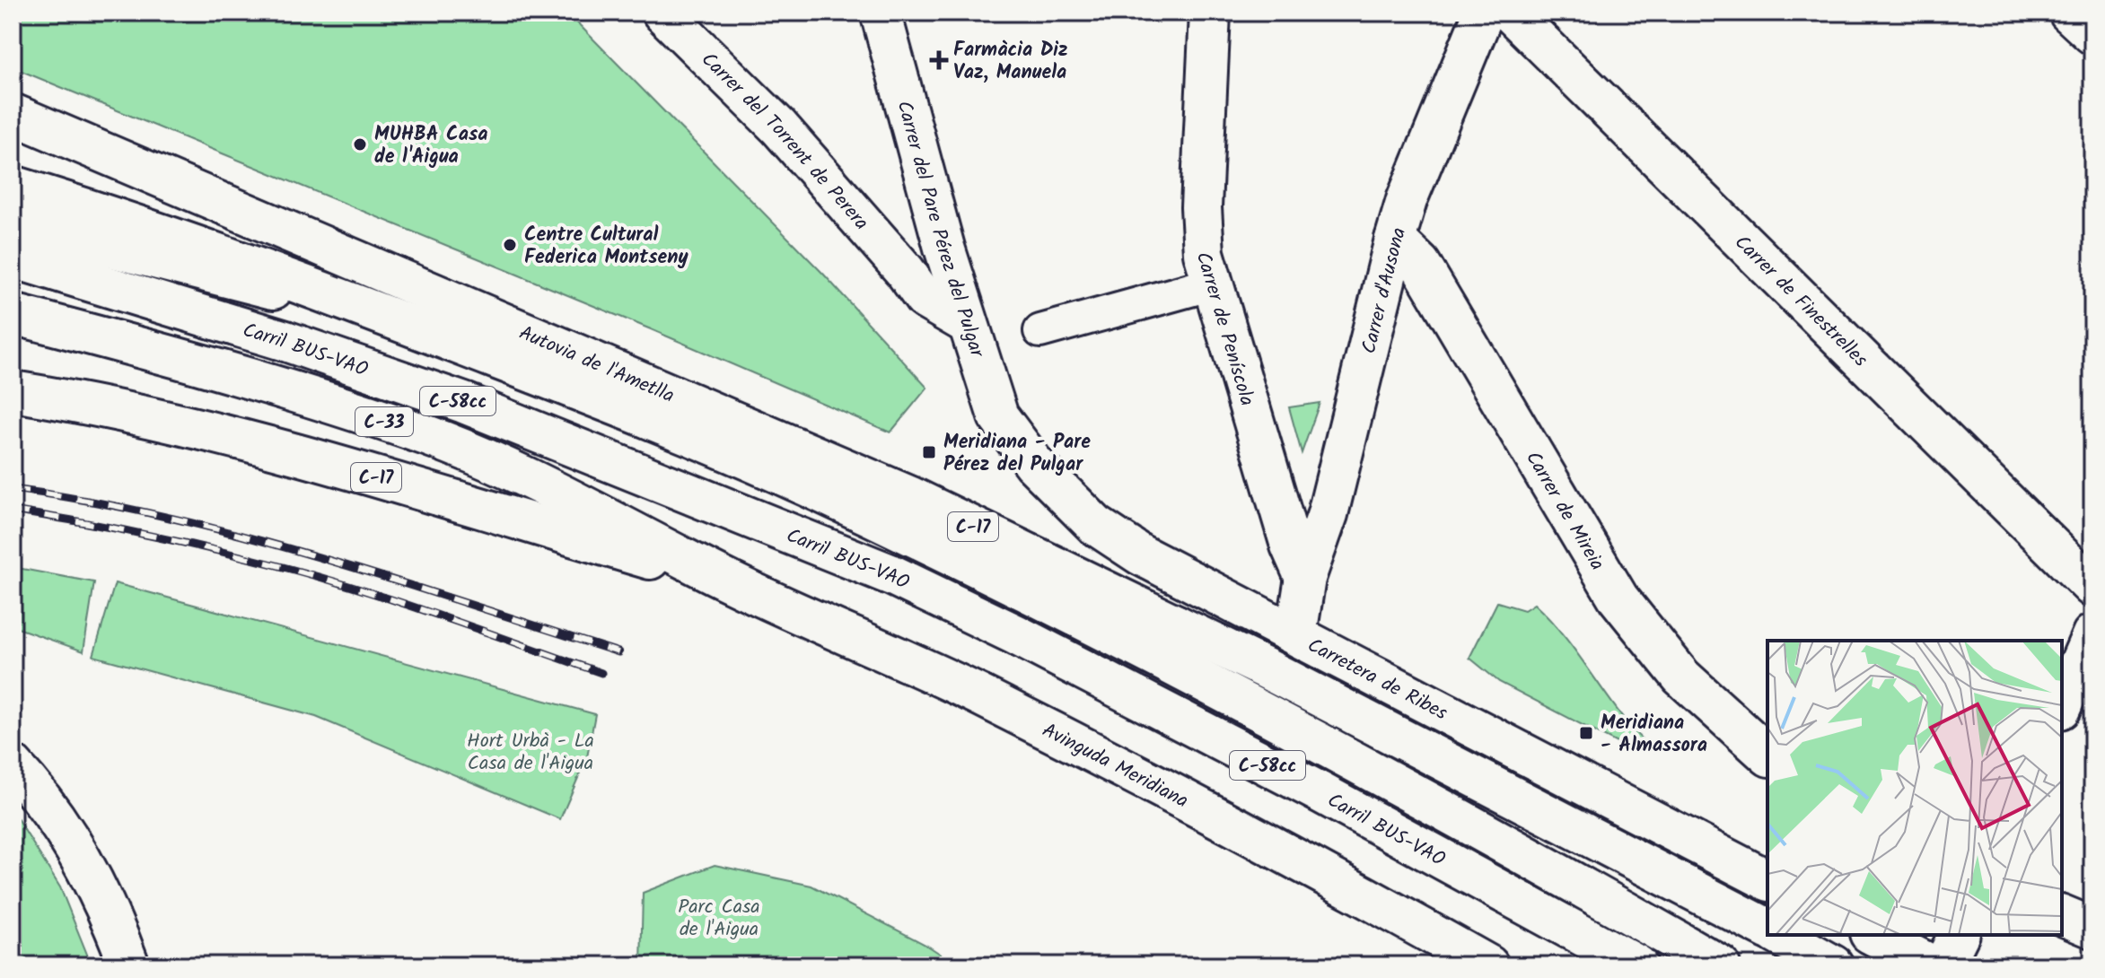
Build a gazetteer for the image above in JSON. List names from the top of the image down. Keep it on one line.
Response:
{"streets":{"main road":["Carrer del Torrent de Perera","Carrer del Pare Pérez del Pulgar","Carrer d'Ausona","Carrer de Finestrelles","Carrer de Peníscola","Carril BUS-VAO","Autovia de l'Ametlla","C-58cc","C-33","C-17","Carrer de Mireia","Carretera de Ribes","Avinguda Meridiana"]},"crossings":[["Carrer del Torrent de Perera","Carrer del Pare Pérez del Pulgar"],["Carrer del Pare Pérez del Pulgar","Carretera de Ribes"],["Carrer d'Ausona","Carrer de Peníscola"],["Carrer d'Ausona","Carrer de Mireia"],["C-33","C-17"],["C-33","Avinguda Meridiana"],["C-17","Avinguda Meridiana"]],"parks":["Hort Urbà - La Casa de l'Aigua","Parc Casa de l'Aigua"],"places":{"health":["Farmàcia Diz Vaz, Manuela"],"other":["MUHBA Casa de l'Aigua","Centre Cultural Federica Montseny"],"transit":["Meridiana - Pare Pérez del Pulgar","Meridiana - Almassora"]}}
